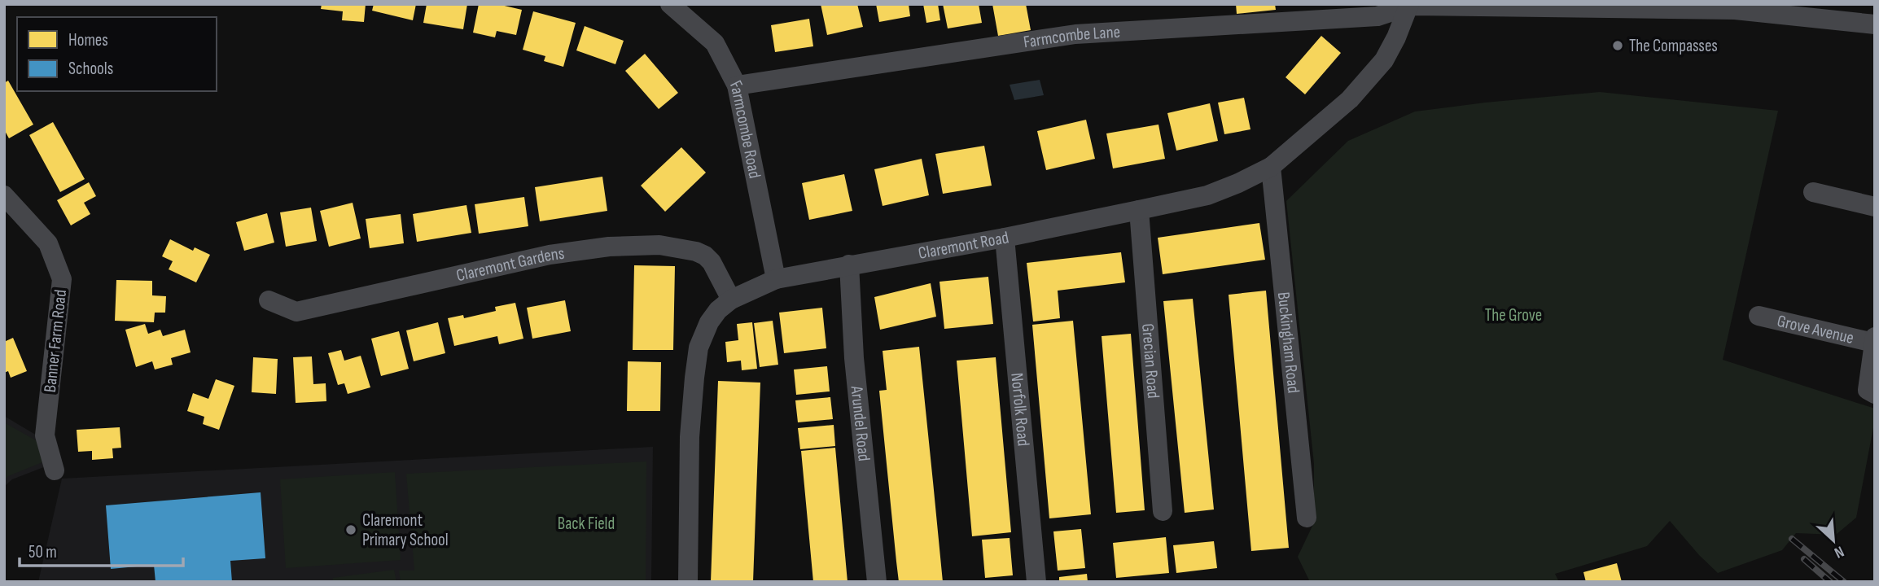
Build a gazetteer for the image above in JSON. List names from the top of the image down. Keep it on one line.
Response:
{"streets":{"street":["Farmcombe Lane","Farmcombe Road","Claremont Road","Claremont Gardens","Grove Avenue","Banner Farm Road","Buckingham Road","Grecian Road","Norfolk Road","Arundel Road"]},"crossings":[["Farmcombe Lane","Farmcombe Road"],["Farmcombe Lane","Claremont Road"],["Farmcombe Road","Claremont Road"],["Claremont Road","Claremont Gardens"],["Claremont Road","Buckingham Road"],["Claremont Road","Grecian Road"],["Claremont Road","Norfolk Road"],["Claremont Road","Arundel Road"]],"parks":["The Grove","Back Field"],"places":["The Compasses","Claremont Primary School"],"legend":["Homes","Schools"],"scale_bar":"50 m","north":"bottom right"}
